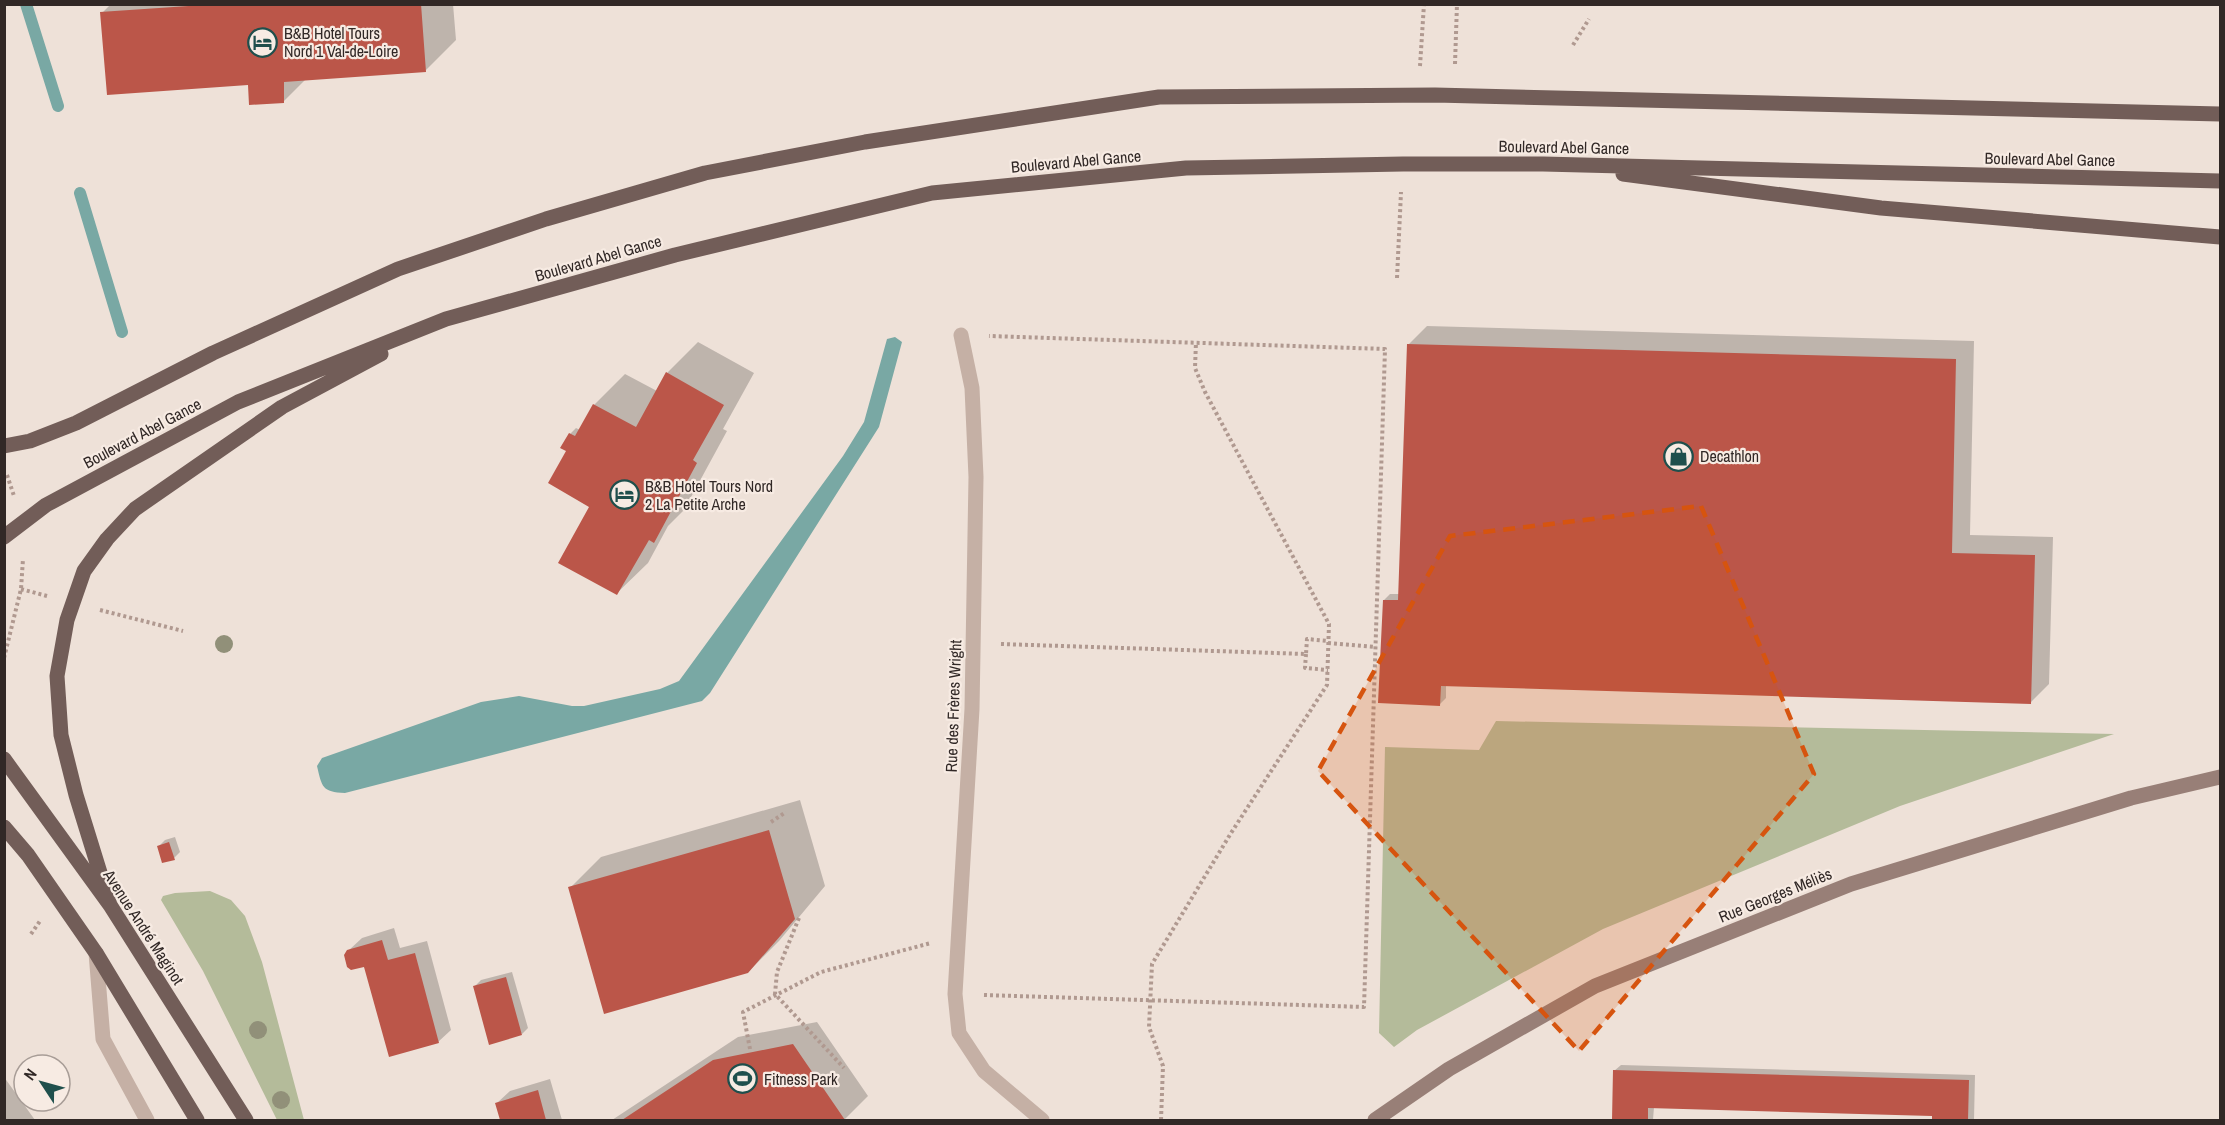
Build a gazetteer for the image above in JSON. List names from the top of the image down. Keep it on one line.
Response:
{"streets":{"main road":["Boulevard Abel Gance","Avenue André Maginot"],"street":["Rue Georges Méliès"],"lane":["Rue des Frères Wright"]},"places":{"hotel":["B&B Hotel Tours Nord 1 Val-de-Loire","B&B Hotel Tours Nord 2 La Petite Arche"],"shop":["Decathlon"],"sports":["Fitness Park"]},"north":"top left"}
